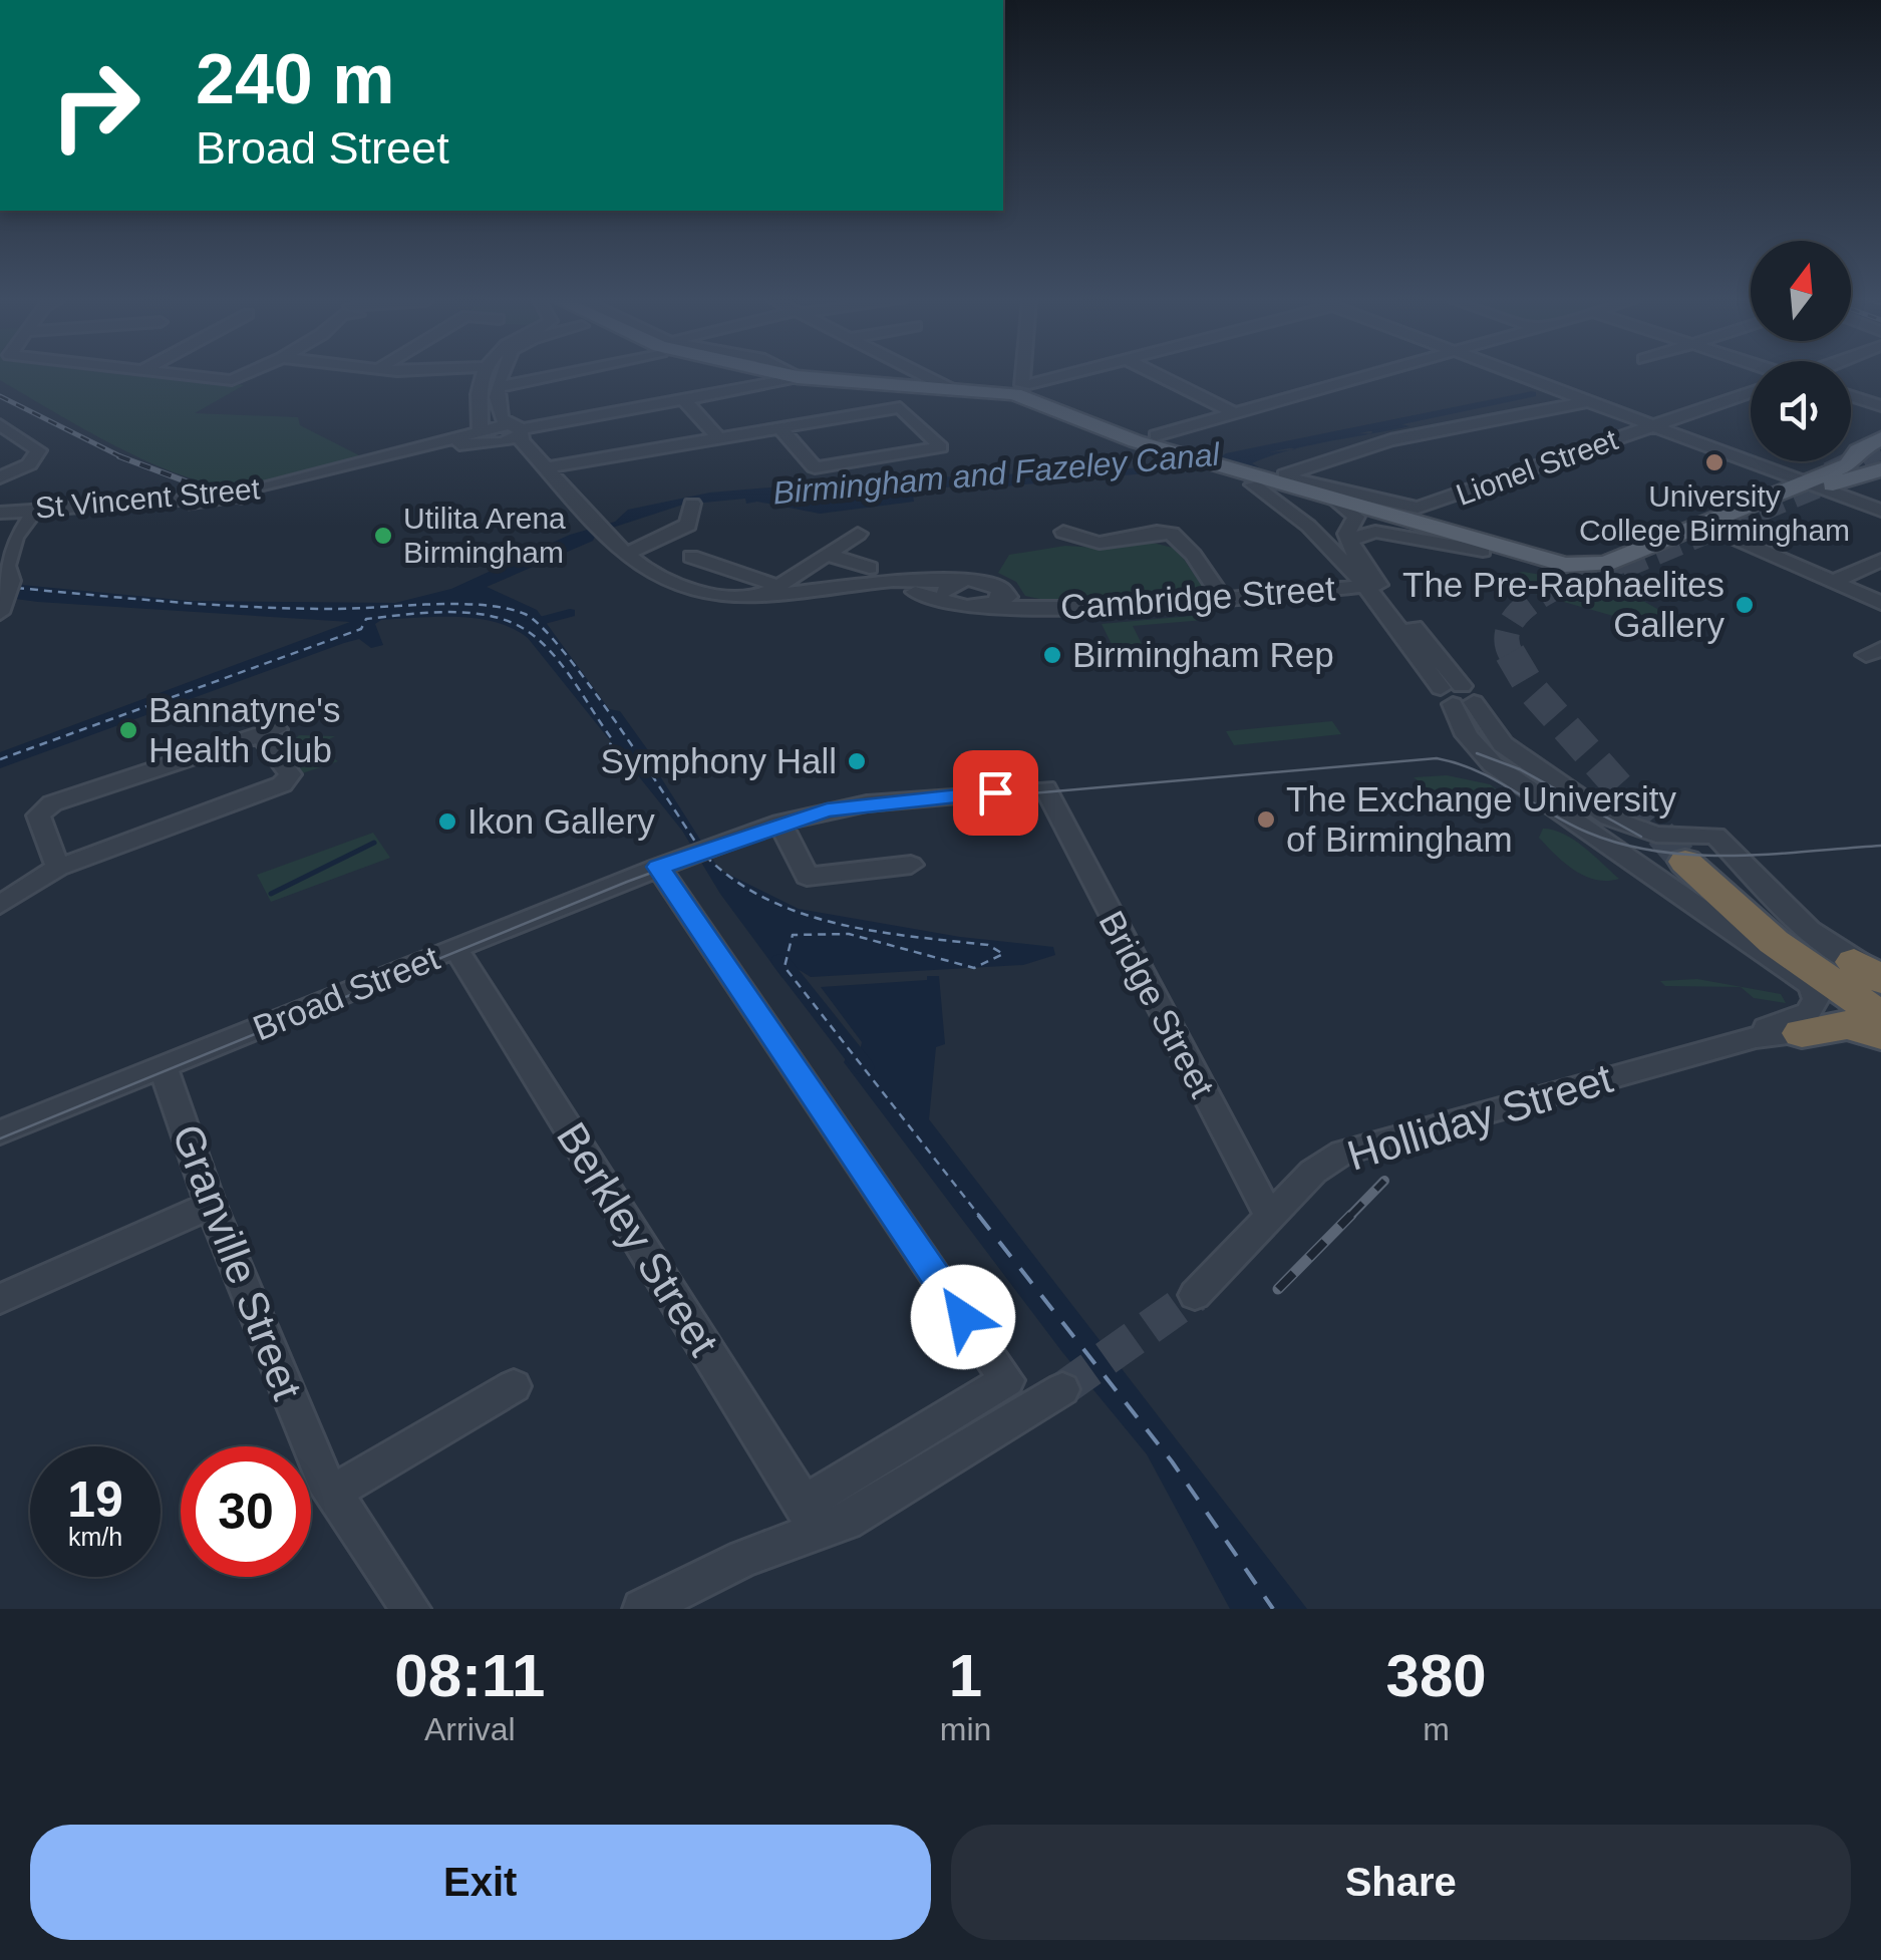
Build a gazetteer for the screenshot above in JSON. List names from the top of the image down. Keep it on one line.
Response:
{"streets":{"street":["Lionel Street","St Vincent Street","Cambridge Street","Broad Street","Bridge Street","Holliday Street","Berkley Street","Granville Street"]},"crossings":[["Broad Street","Bridge Street"],["Broad Street","Berkley Street"],["Broad Street","Granville Street"],["Bridge Street","Holliday Street"]],"water":["Birmingham and Fazeley Canal"],"places":["University College Birmingham","Utilita Arena Birmingham","The Pre-Raphaelites Gallery","Birmingham Rep","Bannatyne's Health Club","Symphony Hall","The Exchange University of Birmingham","Ikon Gallery"],"north":"top","page":{"turn":["240 m","Broad Street"],"speed":"19 km/h","limit":"30","eta":["08:11","Arrival","1","min","380","m"],"buttons":["Exit","Share"]}}
